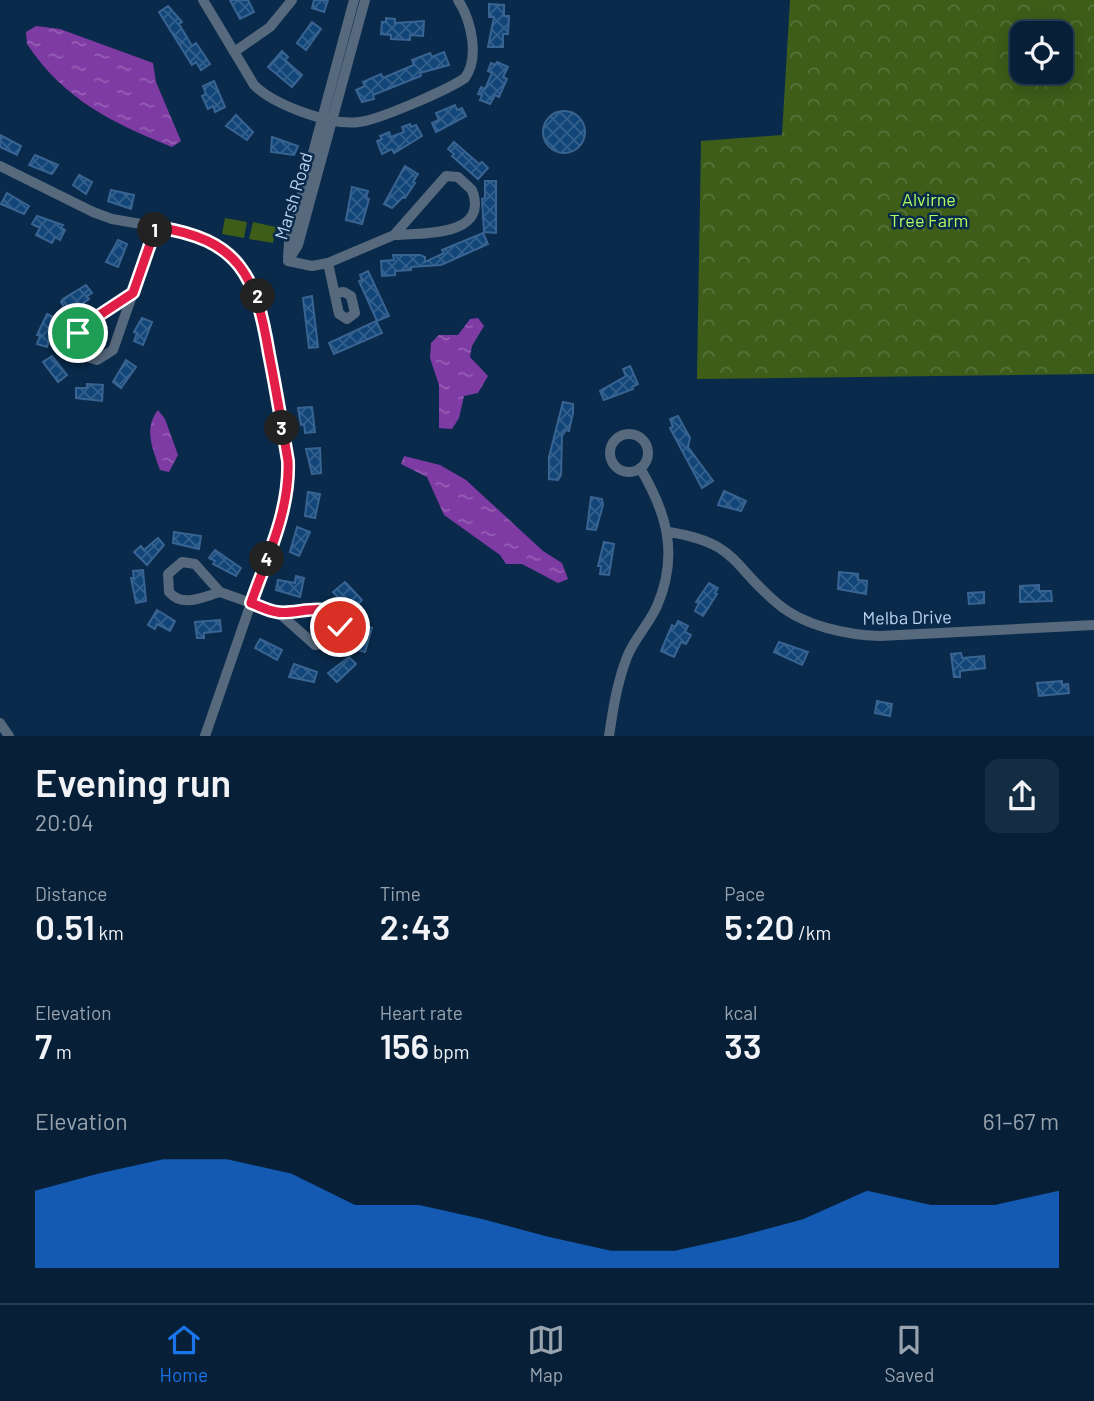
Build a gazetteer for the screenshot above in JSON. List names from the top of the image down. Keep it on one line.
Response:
{"streets":{"street":["Marsh Road","Melba Drive"]},"parks":["Alvirne Tree Farm"],"page":{"pins":["1","2","3","4"],"heading":["Evening run","20:04"],"stats":[["Distance","0.51 km"],["Time","2:43"],["Pace","5:20 /km"],["Elevation","7 m"],["Heart rate","156 bpm"],["kcal","33"]],"chart":["Elevation","61–67 m"],"tabs":["Home","Map","Saved"]}}
